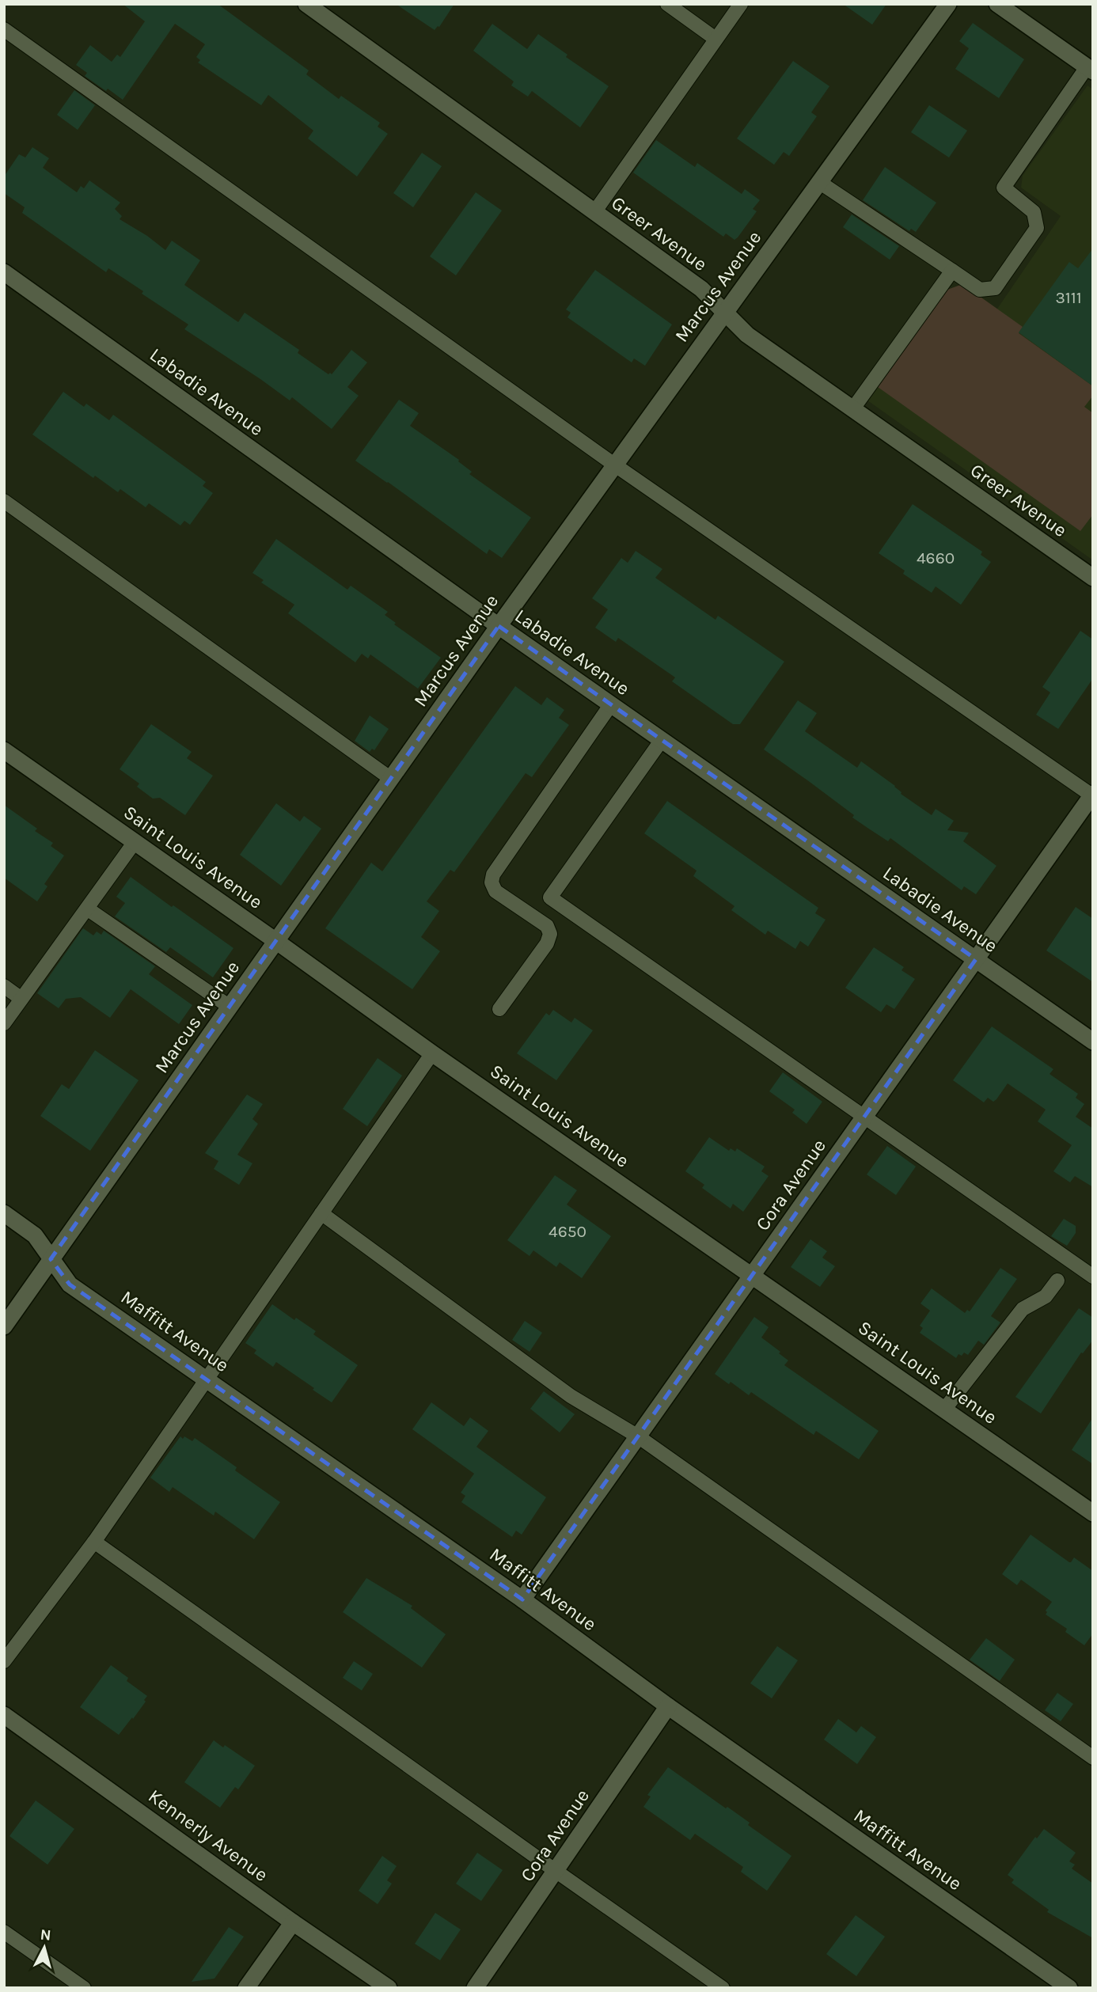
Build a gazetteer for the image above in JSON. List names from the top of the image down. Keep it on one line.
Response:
{"streets":{"street":["Greer Avenue","Marcus Avenue","Labadie Avenue","Saint Louis Avenue","Cora Avenue","Maffitt Avenue","Kennerly Avenue"]},"crossings":[["Greer Avenue","Marcus Avenue"],["Marcus Avenue","Labadie Avenue"],["Marcus Avenue","Saint Louis Avenue"],["Marcus Avenue","Maffitt Avenue"],["Labadie Avenue","Cora Avenue"],["Saint Louis Avenue","Cora Avenue"],["Cora Avenue","Maffitt Avenue"]],"house_numbers":["3111","4660","4650"],"north":"top"}
